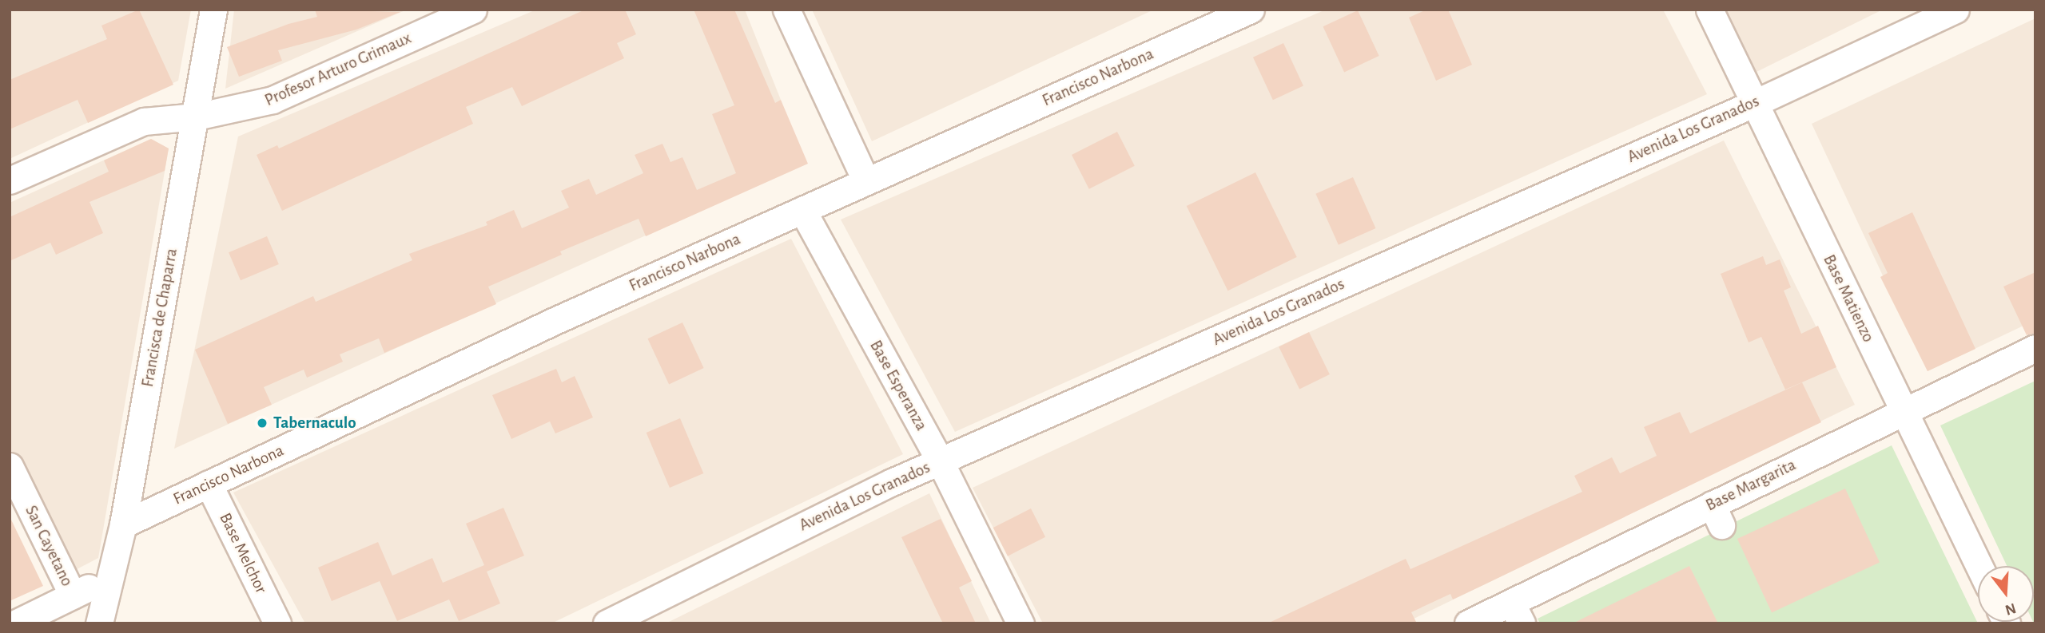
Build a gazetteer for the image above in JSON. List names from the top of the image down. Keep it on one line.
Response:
{"streets":{"street":["Profesor Arturo Grimaux","Francisco Narbona","Avenida Los Granados","Base Matienzo","Francisca de Chaparra","Base Esperanza","Base Margarita","San Cayetano","Base Melchor"]},"crossings":[["Profesor Arturo Grimaux","Francisca de Chaparra"],["Francisco Narbona","Francisca de Chaparra"],["Francisco Narbona","Base Esperanza"],["Francisco Narbona","Base Melchor"],["Avenida Los Granados","Base Matienzo"],["Avenida Los Granados","Base Esperanza"],["Base Matienzo","Base Margarita"]],"places":["Tabernaculo"],"north":"bottom"}
